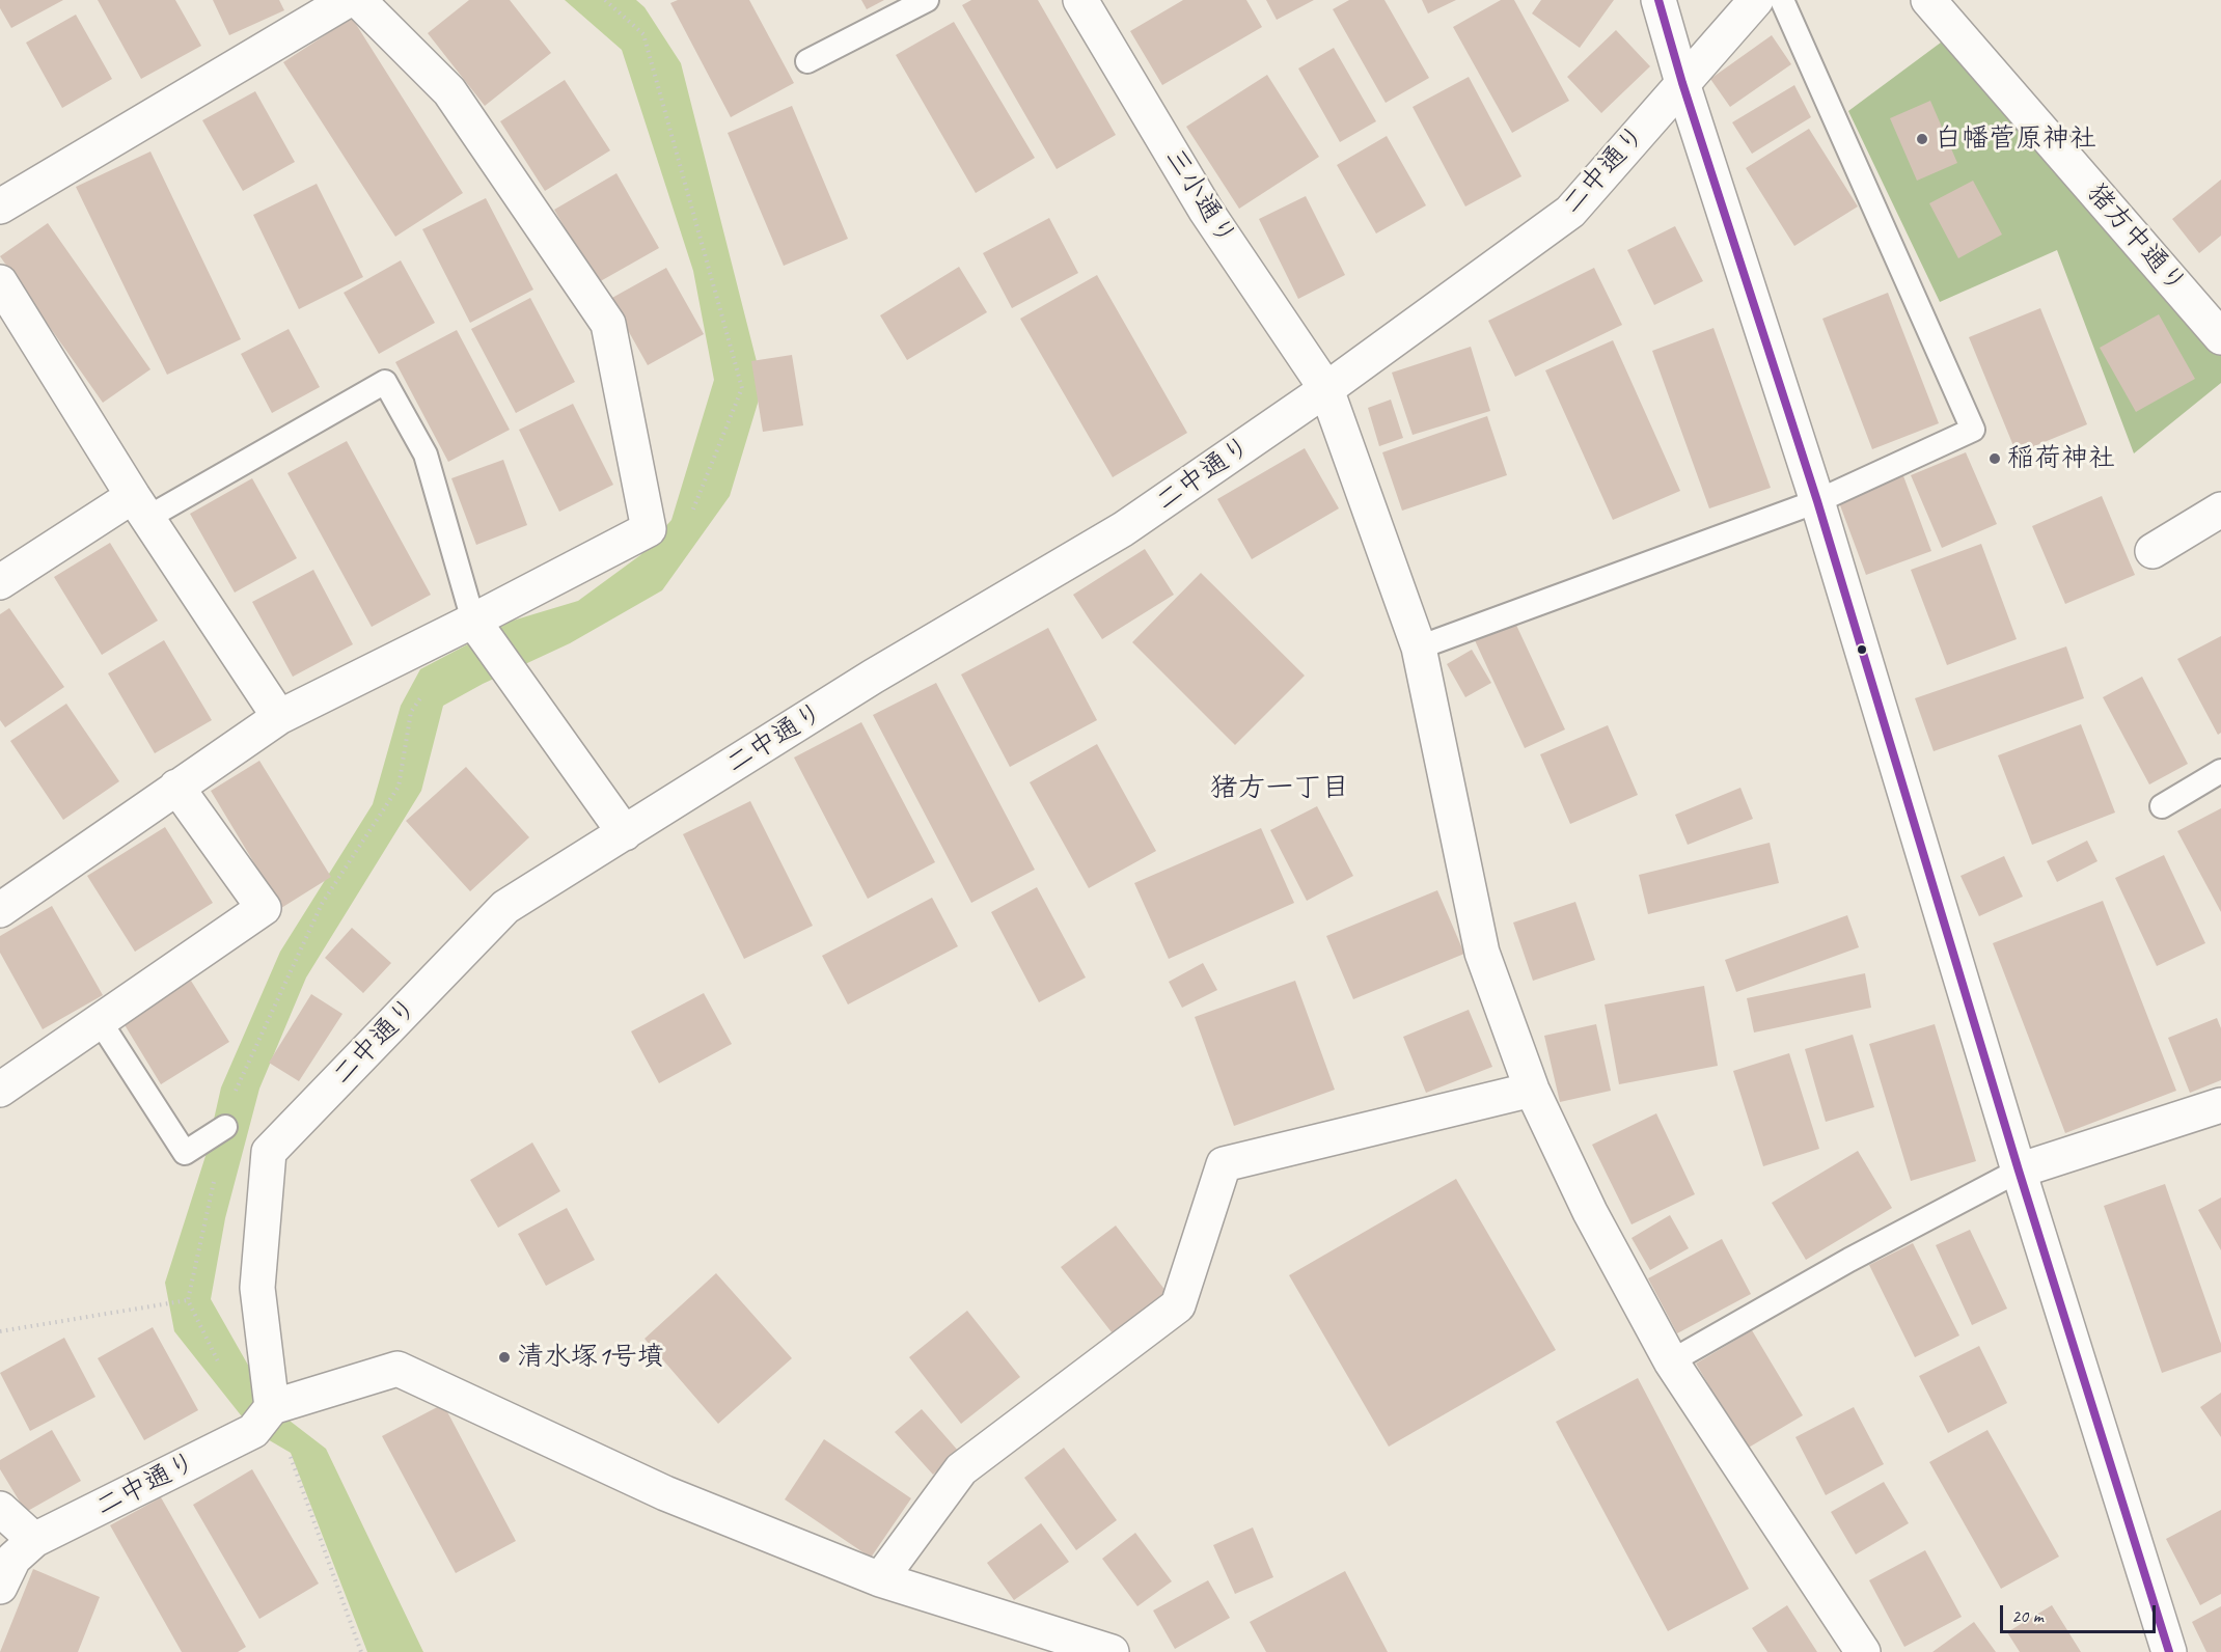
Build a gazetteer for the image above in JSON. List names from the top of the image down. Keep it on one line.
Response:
{"streets":{"street":["二中通り","三小通り","猪方中通り"]},"crossings":[["二中通り","三小通り"]],"districts":["猪方一丁目"],"places":["白幡菅原神社","稲荷神社","清水塚1号墳"],"scale_bar":"20 m"}
